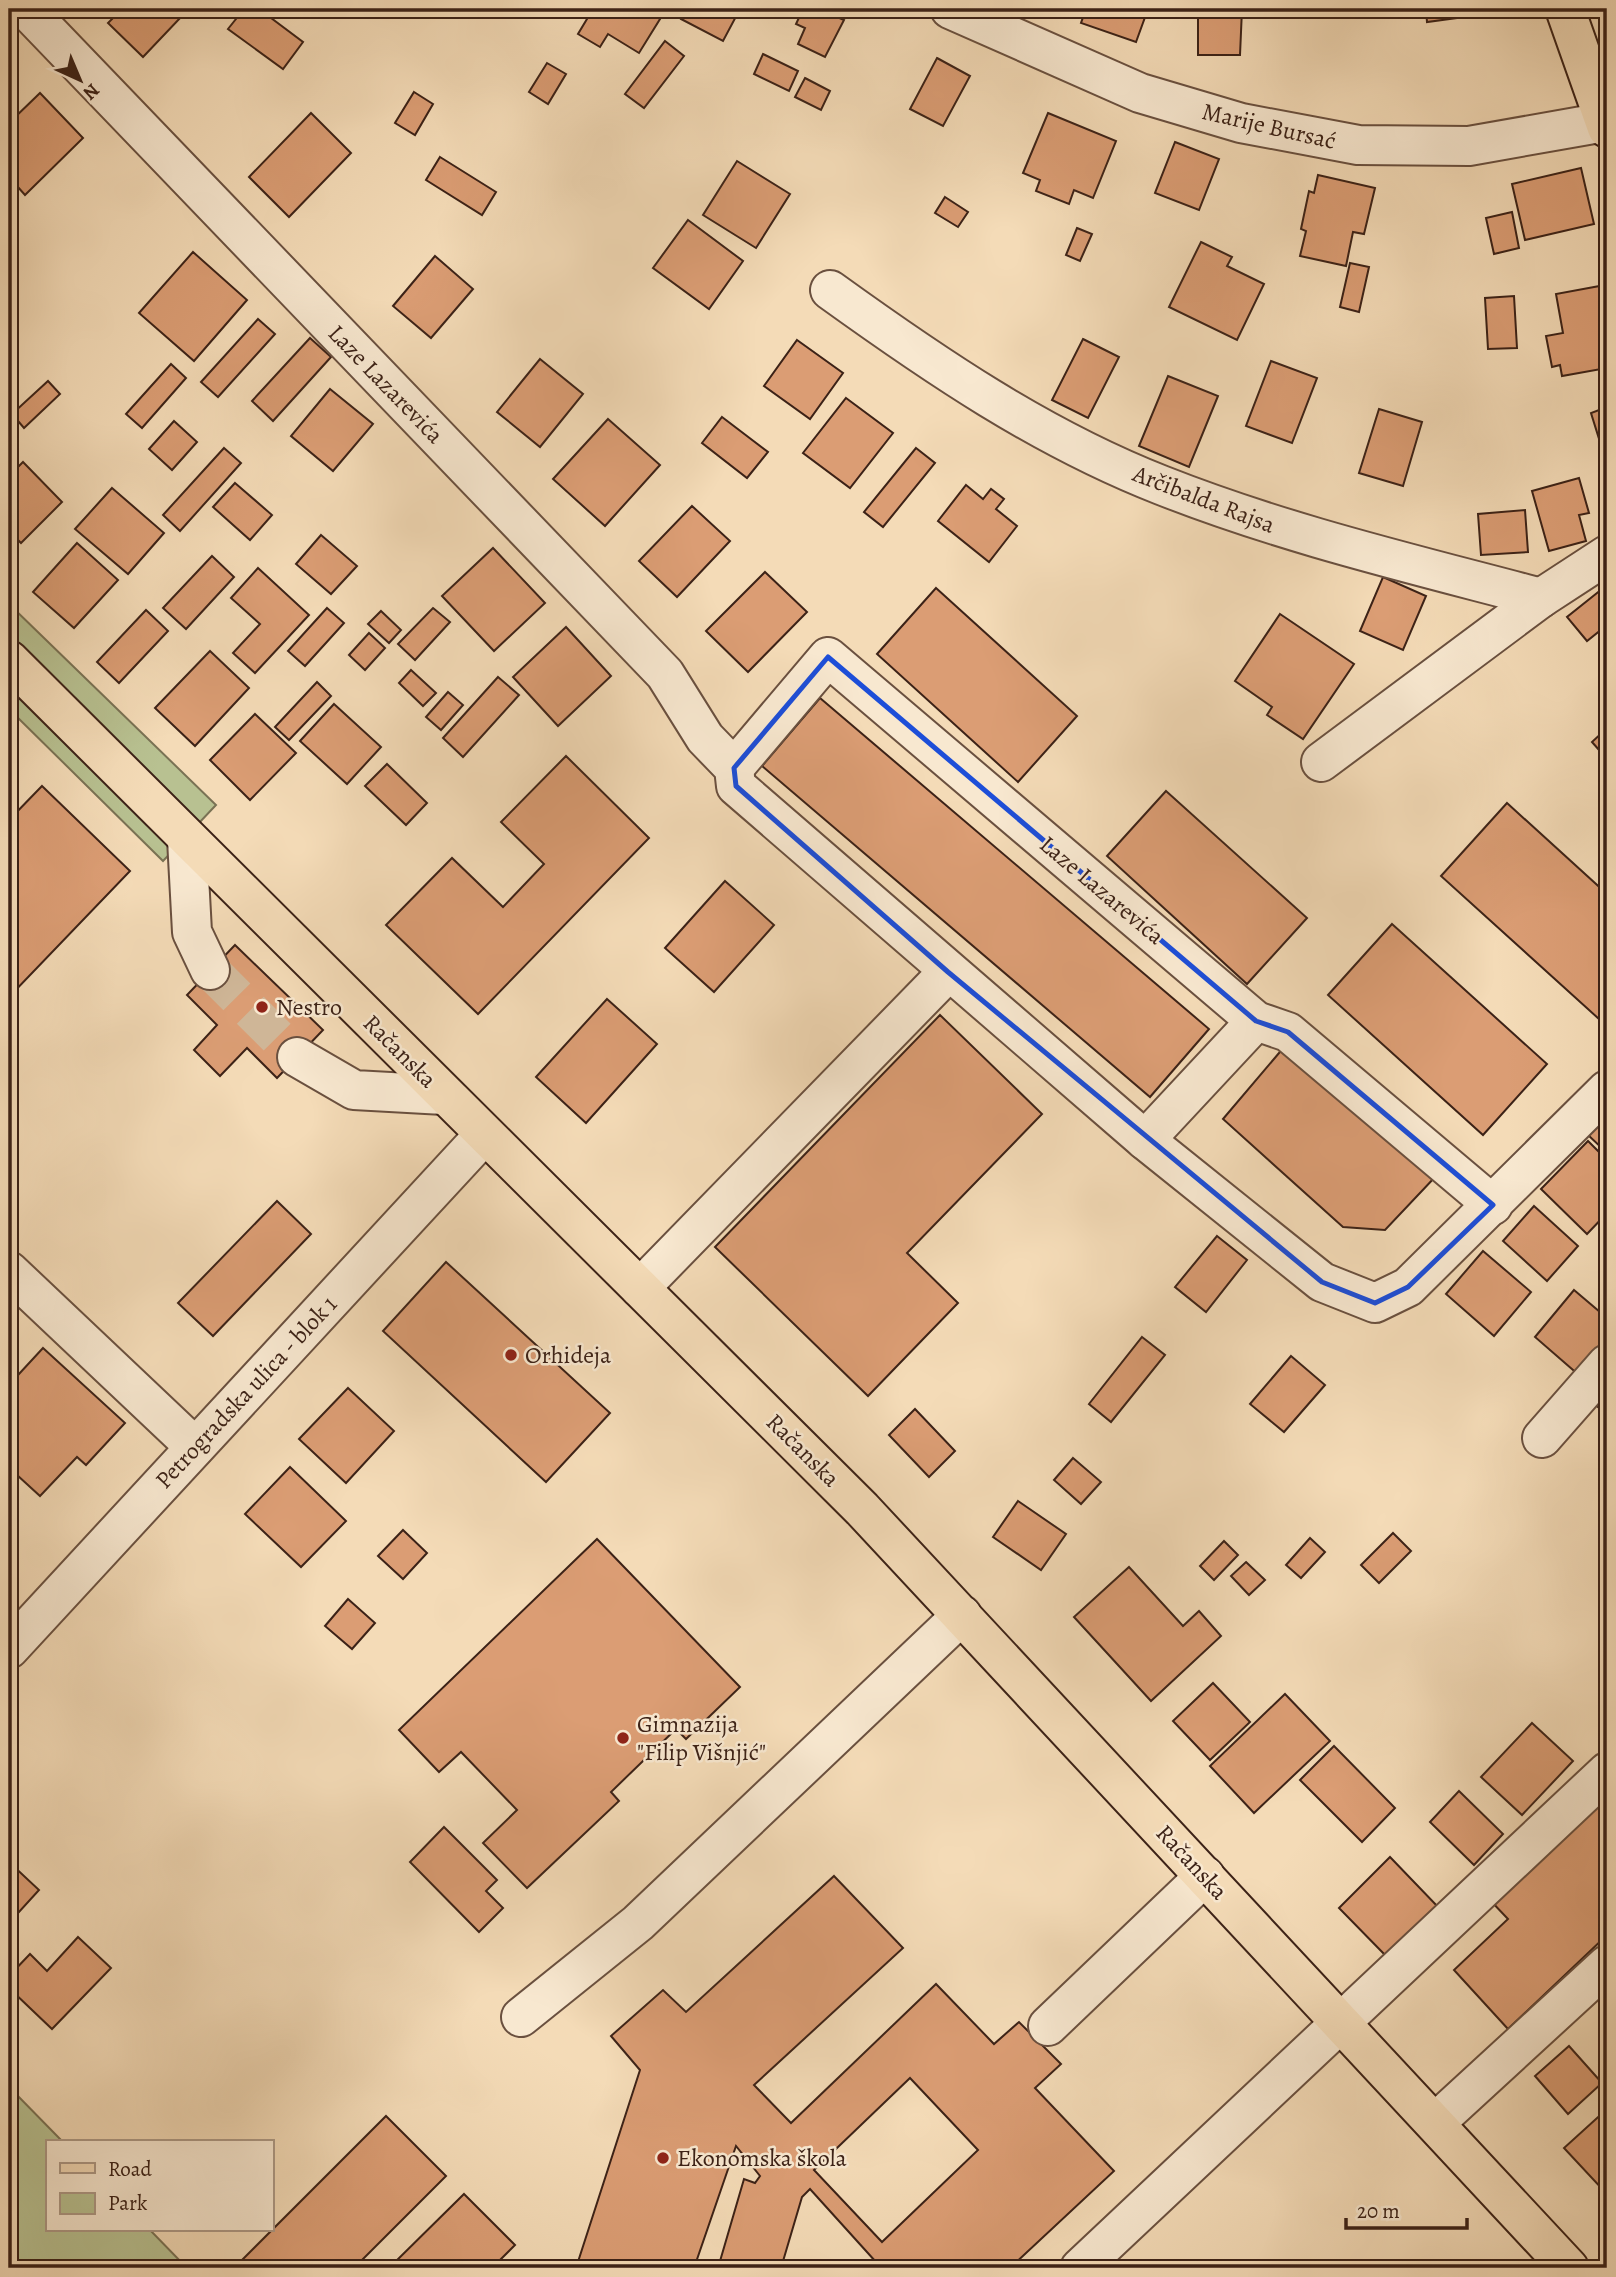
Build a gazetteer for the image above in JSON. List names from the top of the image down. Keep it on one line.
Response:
{"streets":{"main road":["Račanska"],"street":["Marije Bursać","Laze Lazarevića","Arčibalda Rajsa","Petrogradska ulica - blok 1"]},"crossings":[["Račanska","Petrogradska ulica - blok 1"]],"places":["Nestro","Orhideja","Gimnazija \"Filip Višnjić\"","Ekonomska škola"],"legend":["Road","Park"],"scale_bar":"20 m","north":"bottom right"}
